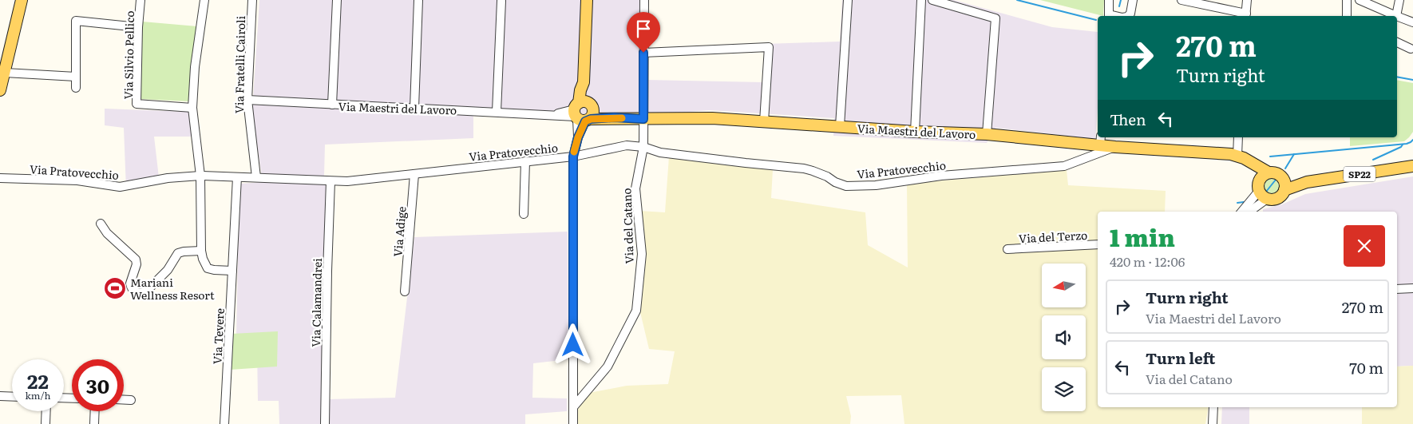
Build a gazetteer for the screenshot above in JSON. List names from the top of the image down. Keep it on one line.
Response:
{"streets":{"main road":["Via Maestri del Lavoro","SP22"],"street":["Via Silvio Pellico","Via Fratelli Cairoli","Via Pratovecchio","Via del Catano","Via Adige","Via del Terzo","Via Calamandrei","Via Tevere"]},"crossings":[["Via Fratelli Cairoli","Via Maestri del Lavoro"],["Via Fratelli Cairoli","Via Pratovecchio"],["Via Maestri del Lavoro","Via Pratovecchio"],["Via Maestri del Lavoro","Via del Catano"],["Via Pratovecchio","Via del Catano"],["Via Pratovecchio","Via Adige"],["Via Pratovecchio","Via Calamandrei"],["Via Pratovecchio","Via Tevere"]],"places":{"sports":["Mariani Wellness Resort"]},"north":"left","page":{"turn":["270 m","Turn right"],"then":"Then","heading":["1 min","420 m · 12:06"],"list":[{"name":"Turn right","note":"Via Maestri del Lavoro","value":"270 m"},{"name":"Turn left","note":"Via del Catano","value":"70 m"}],"speed":"22 km/h","limit":"30"}}
